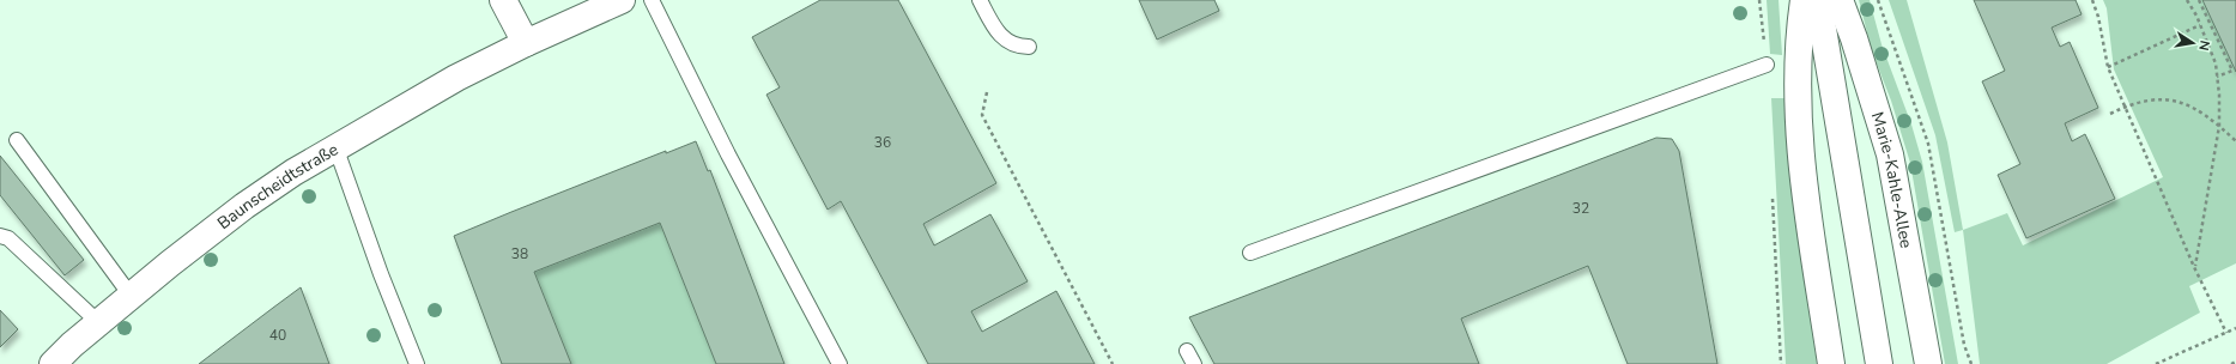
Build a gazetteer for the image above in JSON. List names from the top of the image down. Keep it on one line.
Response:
{"streets":{"street":["Marie-Kahle-Allee","Baunscheidtstraße"]},"house_numbers":["36","32","38","40"],"north":"right"}
